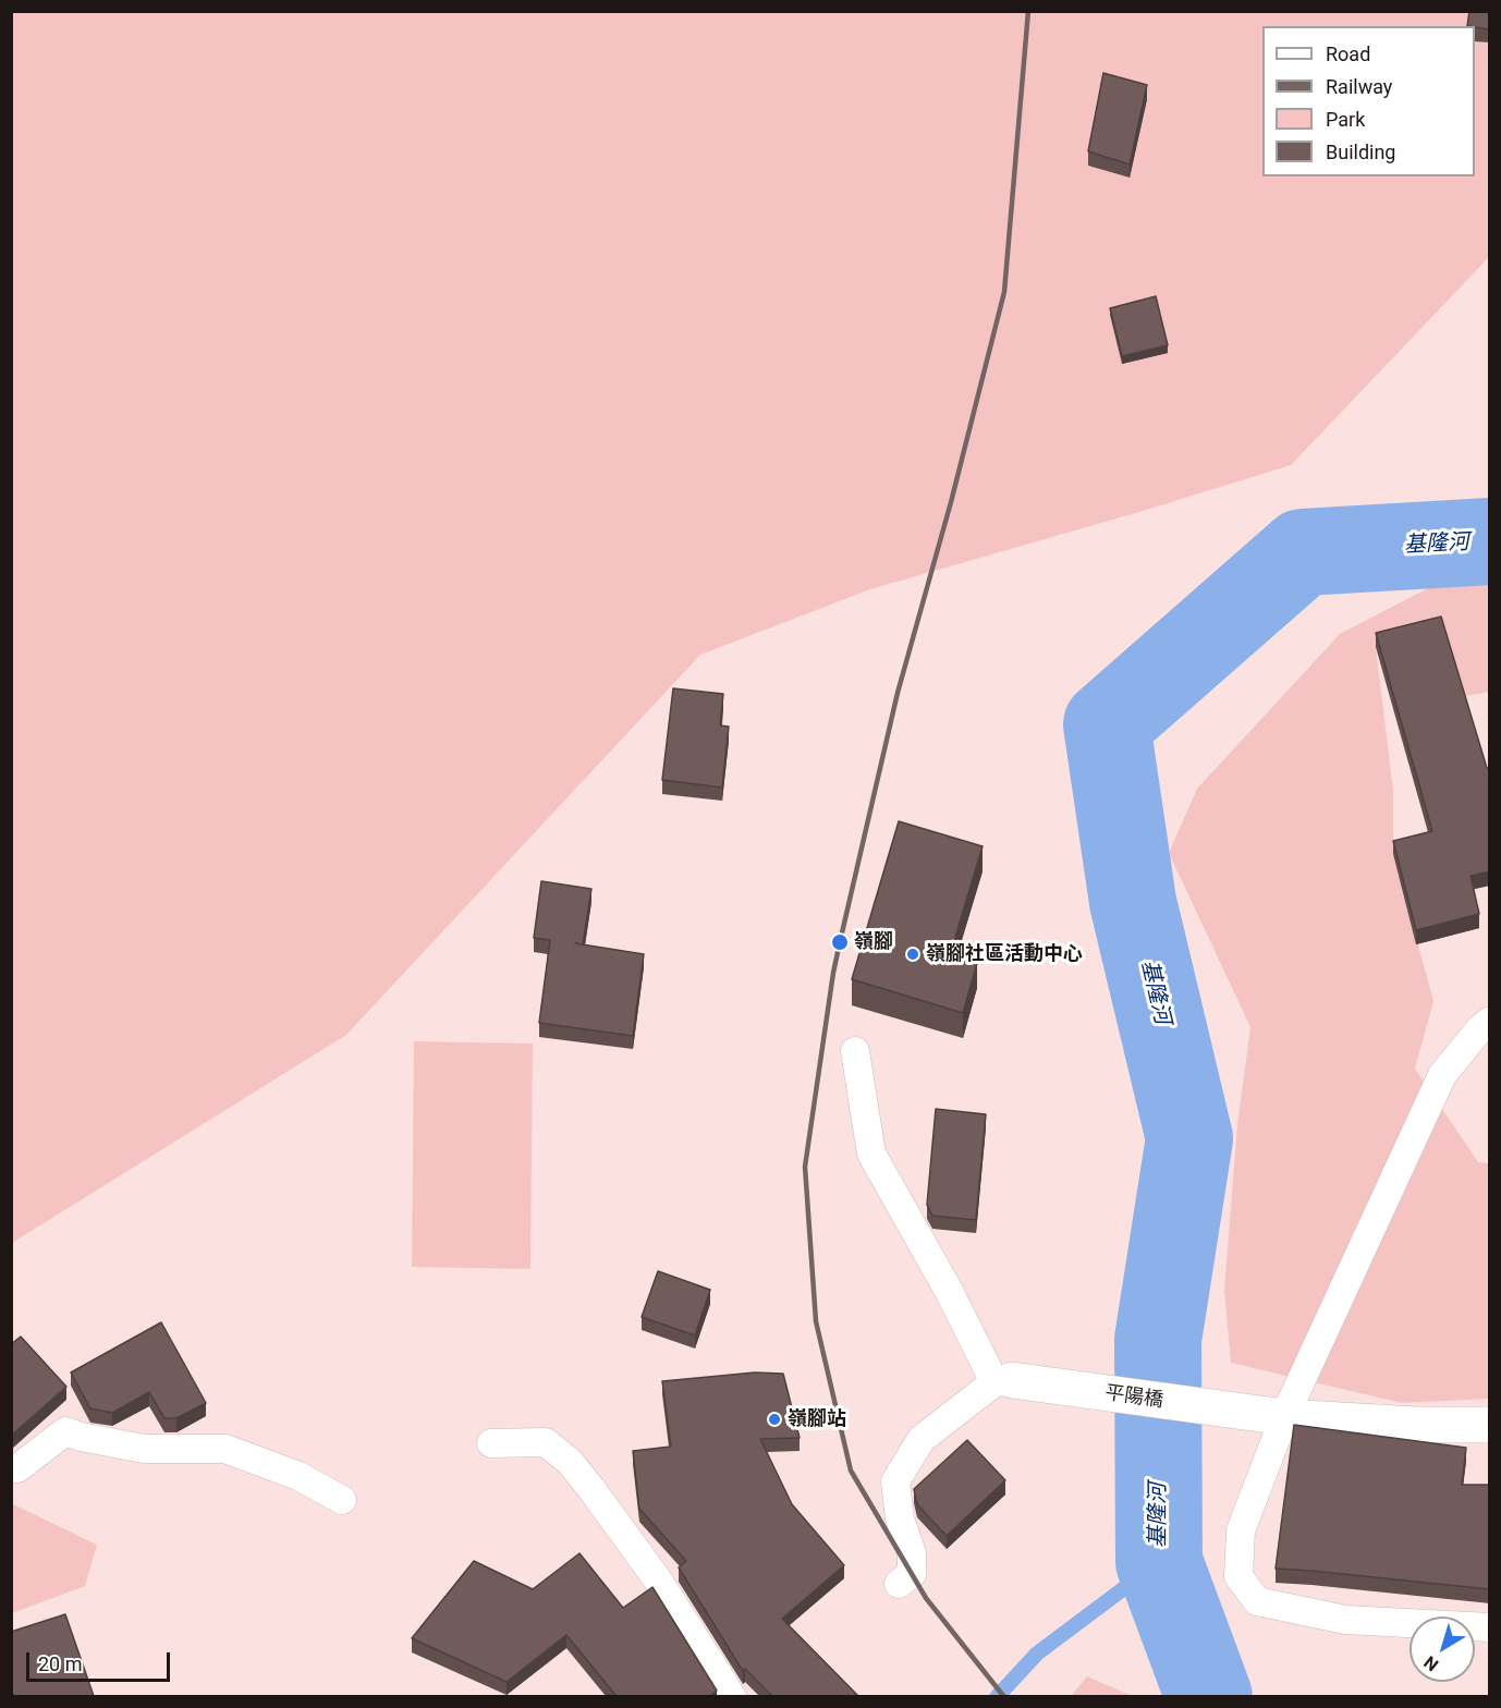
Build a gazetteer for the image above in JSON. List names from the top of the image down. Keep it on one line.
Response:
{"streets":{"street":["平陽橋"]},"water":["基隆河"],"places":["嶺腳","嶺腳社區活動中心","嶺腳站"],"legend":["Road","Railway","Park","Building"],"scale_bar":"20 m","north":"bottom left"}
